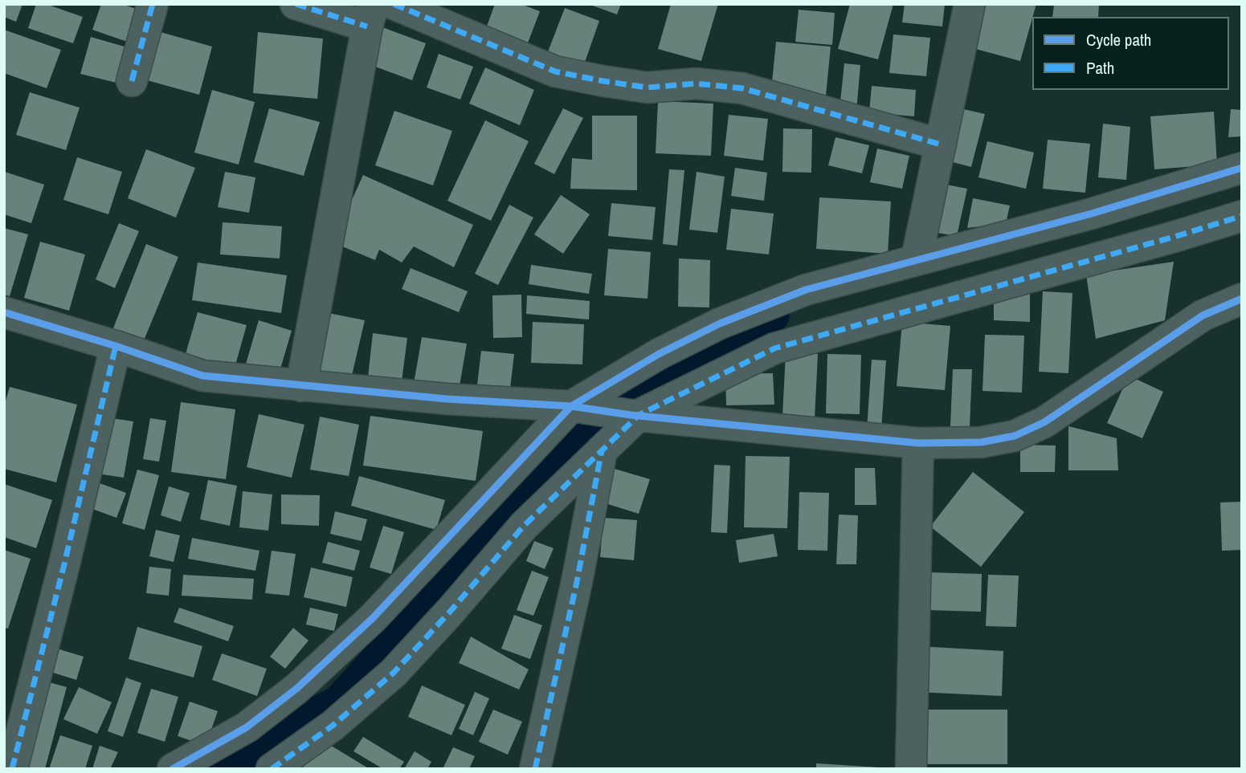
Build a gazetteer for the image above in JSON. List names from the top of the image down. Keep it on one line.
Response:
{"legend":["Cycle path","Path"]}
